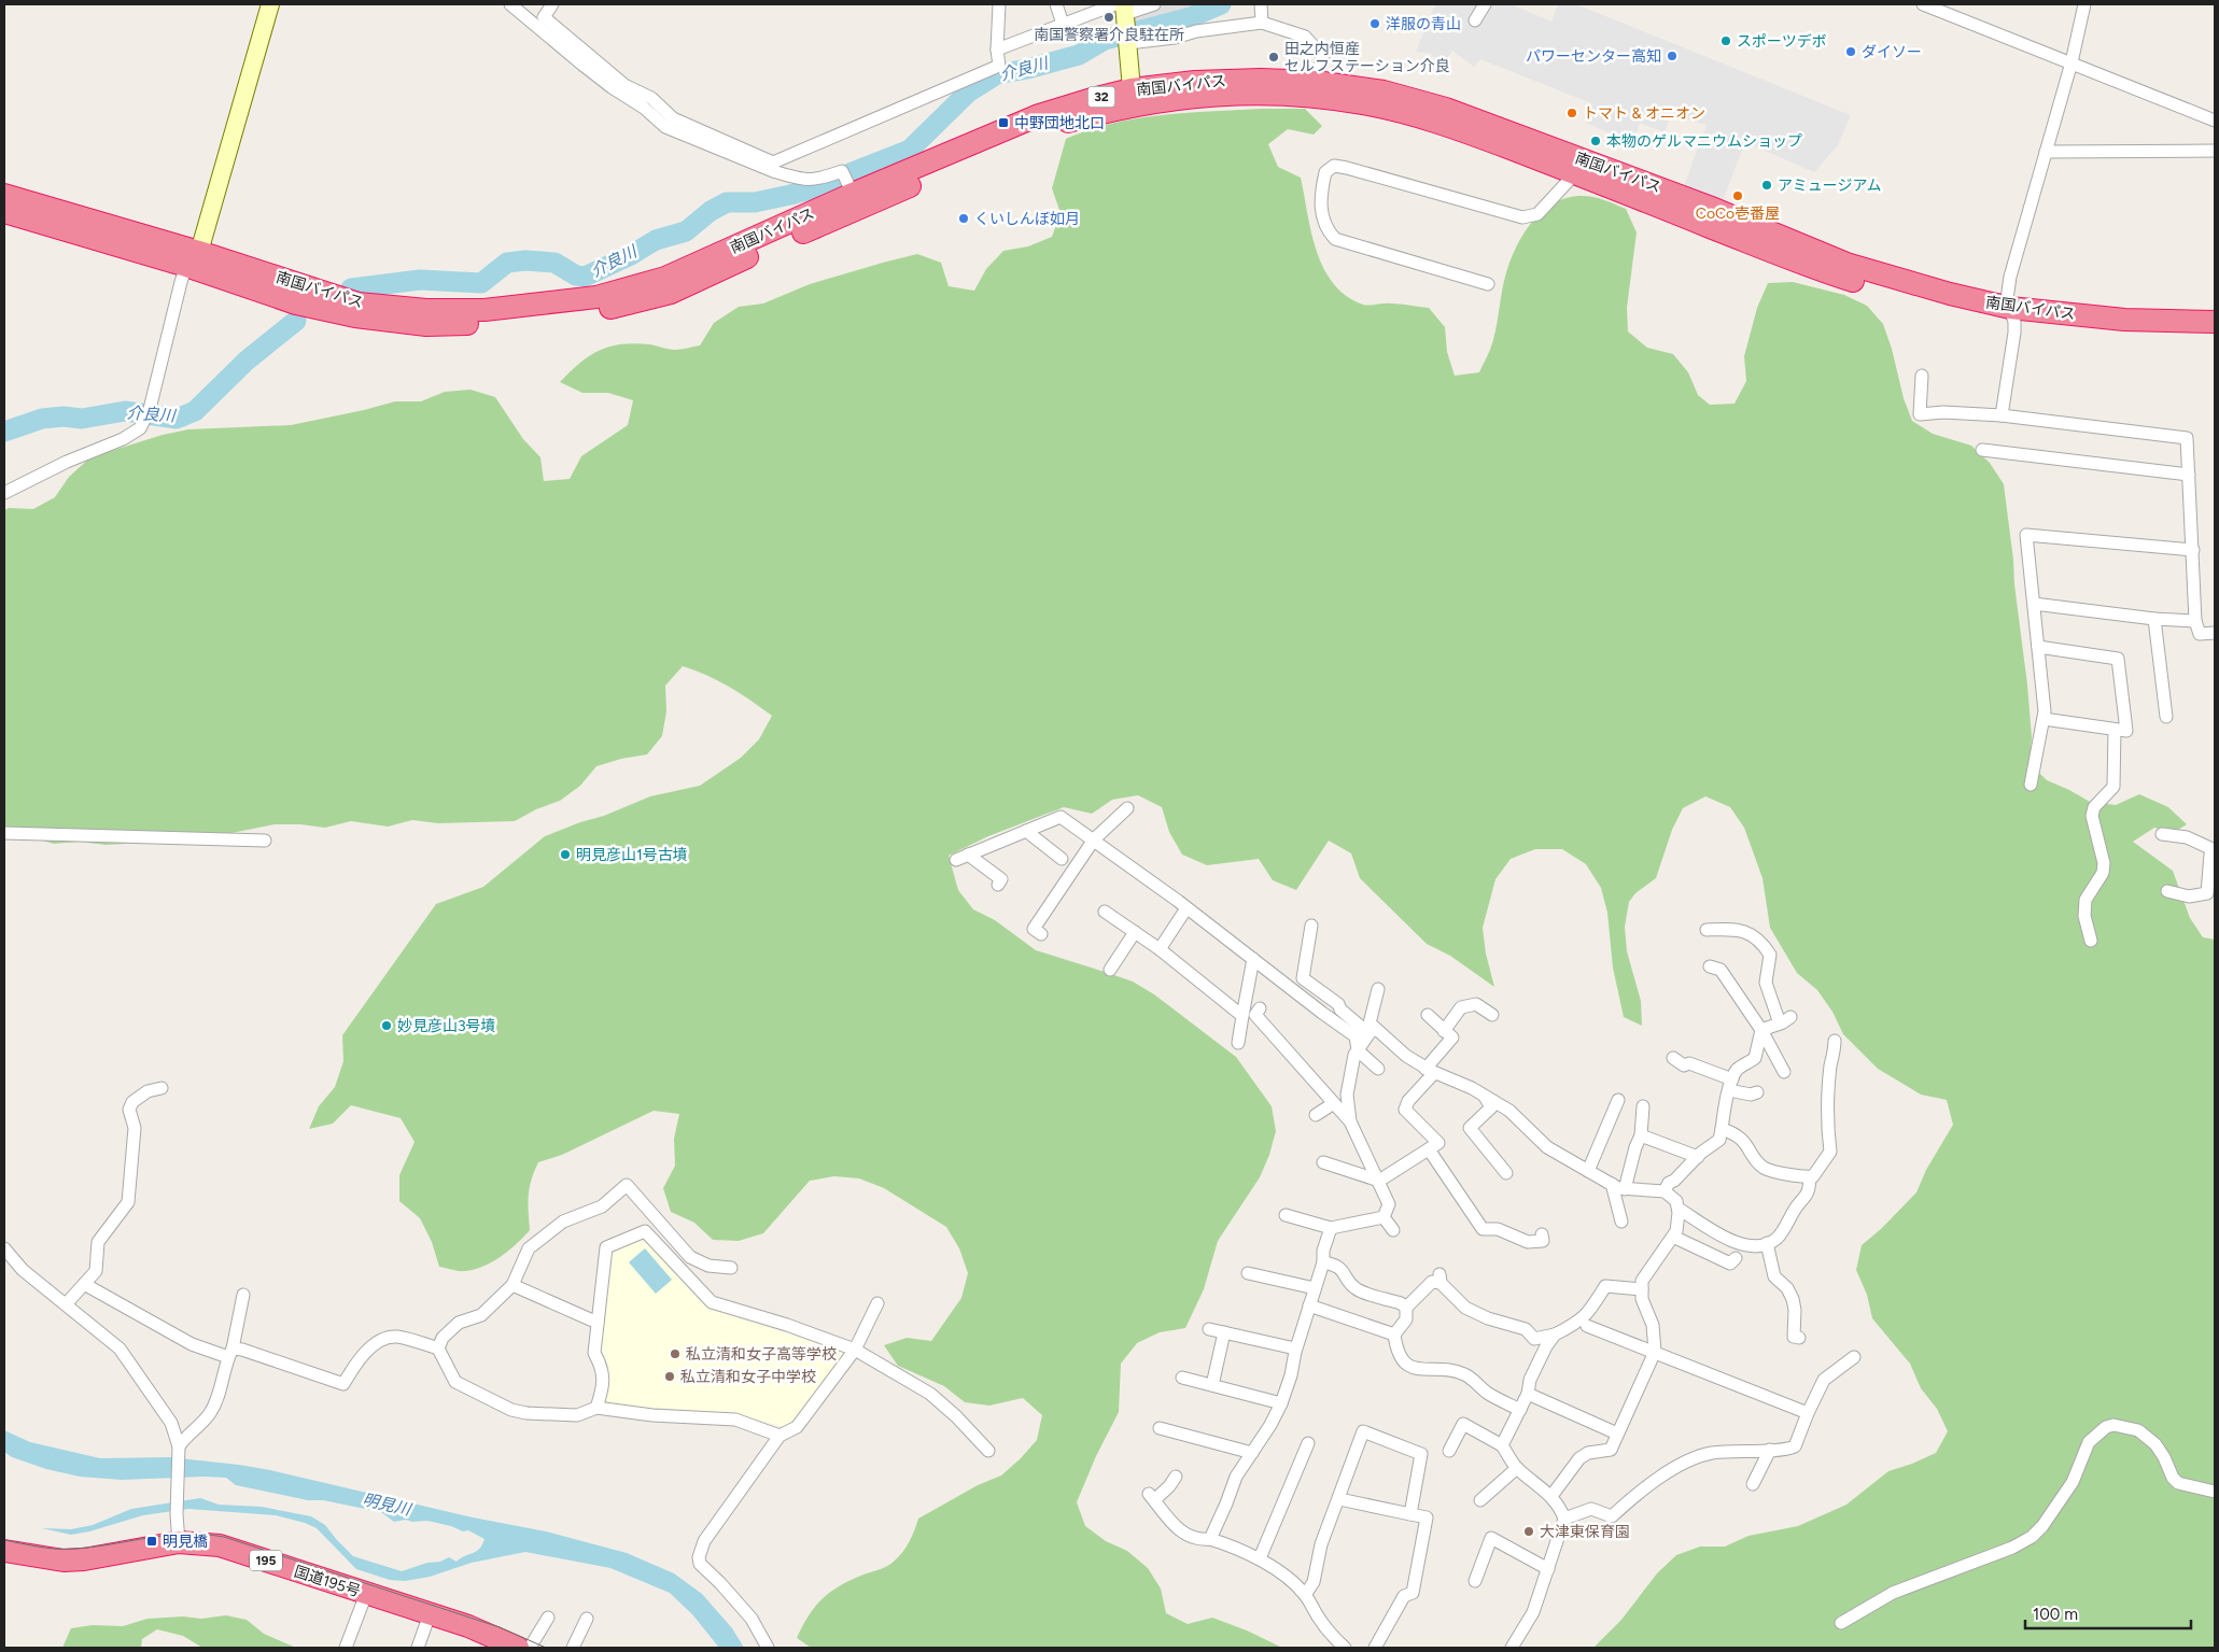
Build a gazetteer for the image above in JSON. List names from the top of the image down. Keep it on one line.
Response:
{"streets":{"highway":["南国バイパス","32","195","国道195号"]},"water":["介良川","明見川"],"places":{"other":["南国警察署介良駐在所","洋服の青山","スポーツデボ","ダイソー","パワーセンター高知","田之内恒産 セルフステーション介良","トマト & オニオン","本物のゲルマニウムショップ","アミュージアム","CoCo壱番屋","くいしんぼ如月","明見彦山1号古墳","妙見彦山3号墳","私立清和女子高等学校","私立清和女子中学校","大津東保育園"],"transit":["中野団地北口","明見橋"]},"scale_bar":"100 m"}
